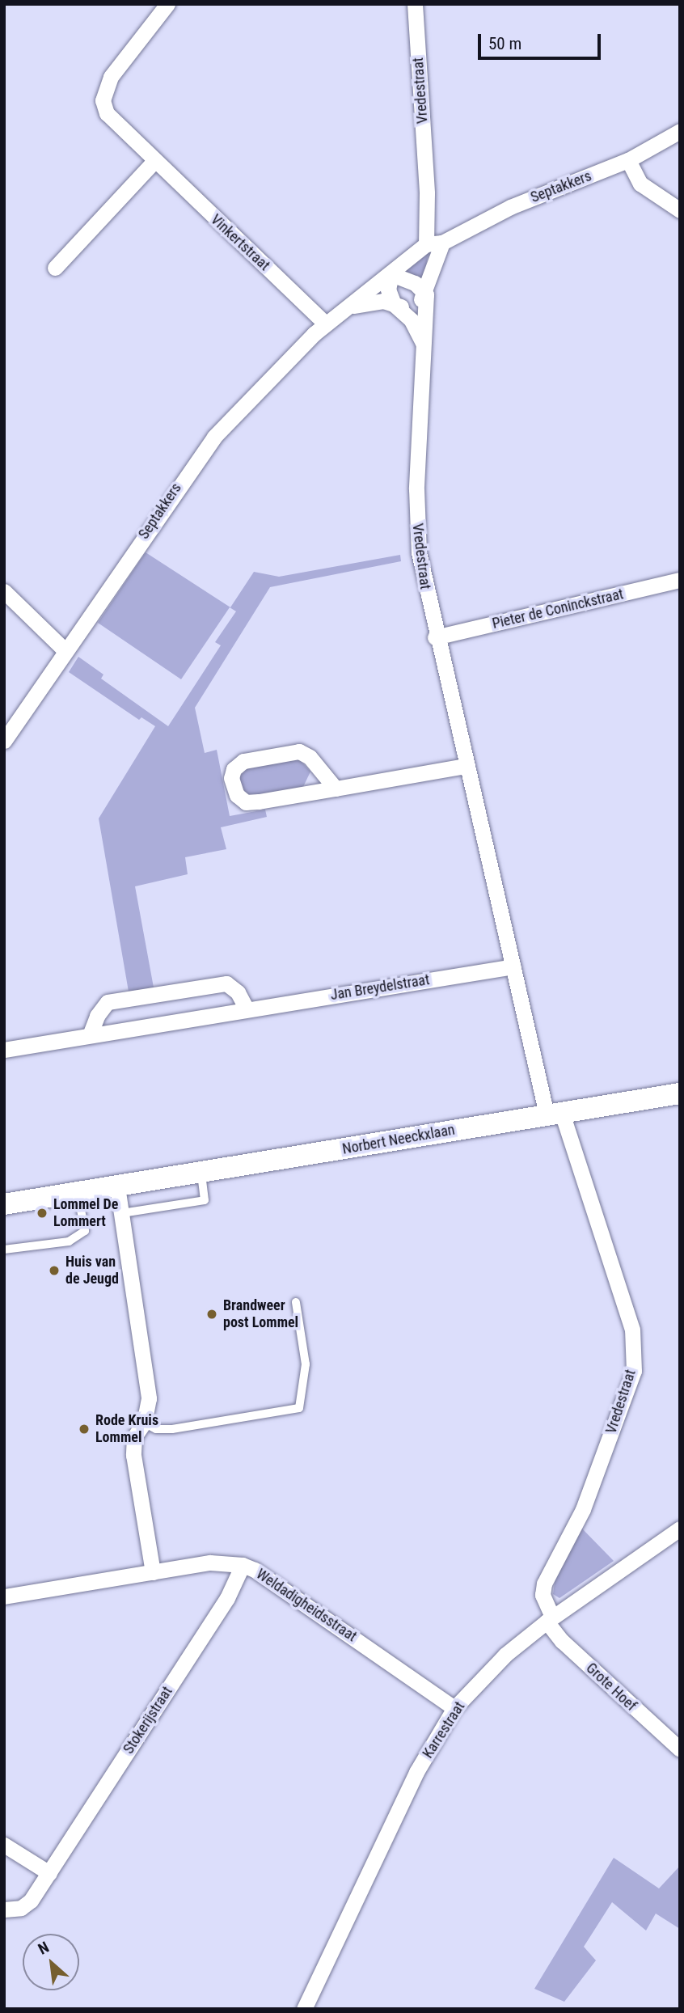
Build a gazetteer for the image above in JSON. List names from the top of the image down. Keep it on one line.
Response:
{"streets":{"main road":["Norbert Neeckxlaan"],"street":["Vredestraat","Septakkers","Vinkertstraat","Pieter de Coninckstraat","Jan Breydelstraat","Weldadigheidsstraat","Grote Hoef","Stokerijstraat","Karrestraat"]},"crossings":[["Vredestraat","Septakkers"],["Vredestraat","Pieter de Coninckstraat"],["Vredestraat","Jan Breydelstraat"],["Vredestraat","Norbert Neeckxlaan"],["Vredestraat","Grote Hoef"],["Vredestraat","Karrestraat"],["Septakkers","Vinkertstraat"],["Weldadigheidsstraat","Stokerijstraat"],["Weldadigheidsstraat","Karrestraat"],["Grote Hoef","Karrestraat"]],"places":["Lommel De Lommert","Huis van de Jeugd","Brandweer post Lommel","Rode Kruis Lommel"],"scale_bar":"50 m","north":"top left"}
